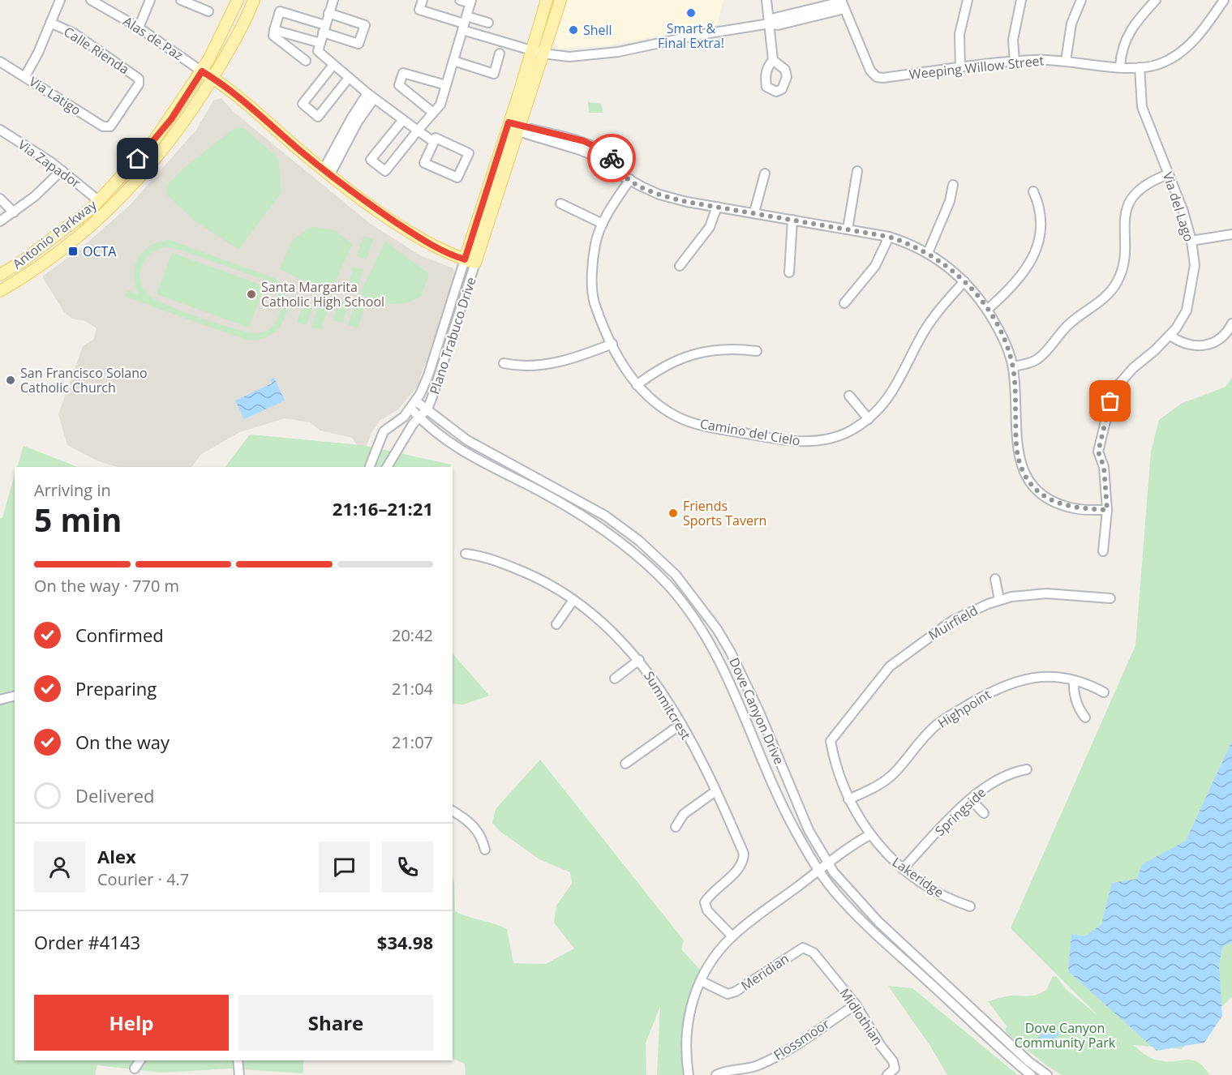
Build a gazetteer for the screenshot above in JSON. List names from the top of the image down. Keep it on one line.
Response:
{"streets":{"main road":["Alas de Paz","Antonio Parkway","Plano Trabuco Drive"],"street":["Calle Rienda","Weeping Willow Street","Via Latigo","Via Zapador","Via del Lago","Camino del Cielo","Muirfield","Summitcrest","Highpoint","Dove Canyon Drive","Springside","Lakeridge","Meridian","Midlothian","Flossmoor"]},"crossings":[["Alas de Paz","Antonio Parkway"],["Alas de Paz","Plano Trabuco Drive"],["Calle Rienda","Via Latigo"],["Weeping Willow Street","Via del Lago"],["Via Zapador","Antonio Parkway"],["Plano Trabuco Drive","Dove Canyon Drive"],["Muirfield","Lakeridge"],["Highpoint","Lakeridge"],["Springside","Lakeridge"],["Meridian","Midlothian"],["Midlothian","Flossmoor"]],"parks":["Dove Canyon Community Park"],"places":{"other":["Smart & Final Extra!","Shell","Santa Margarita Catholic High School","San Francisco Solano Catholic Church","Friends Sports Tavern"],"transit":["OCTA"]},"page":{"heading":["5 min","Arriving in","21:16–21:21"],"panel":["Alex","Courier · 4.7","Order #4143","$34.98"],"bar":"On the way · 770 m","list":[["Confirmed","20:42"],["Preparing","21:04"],["On the way","21:07"],"Delivered"],"buttons":["Help","Share"]}}
